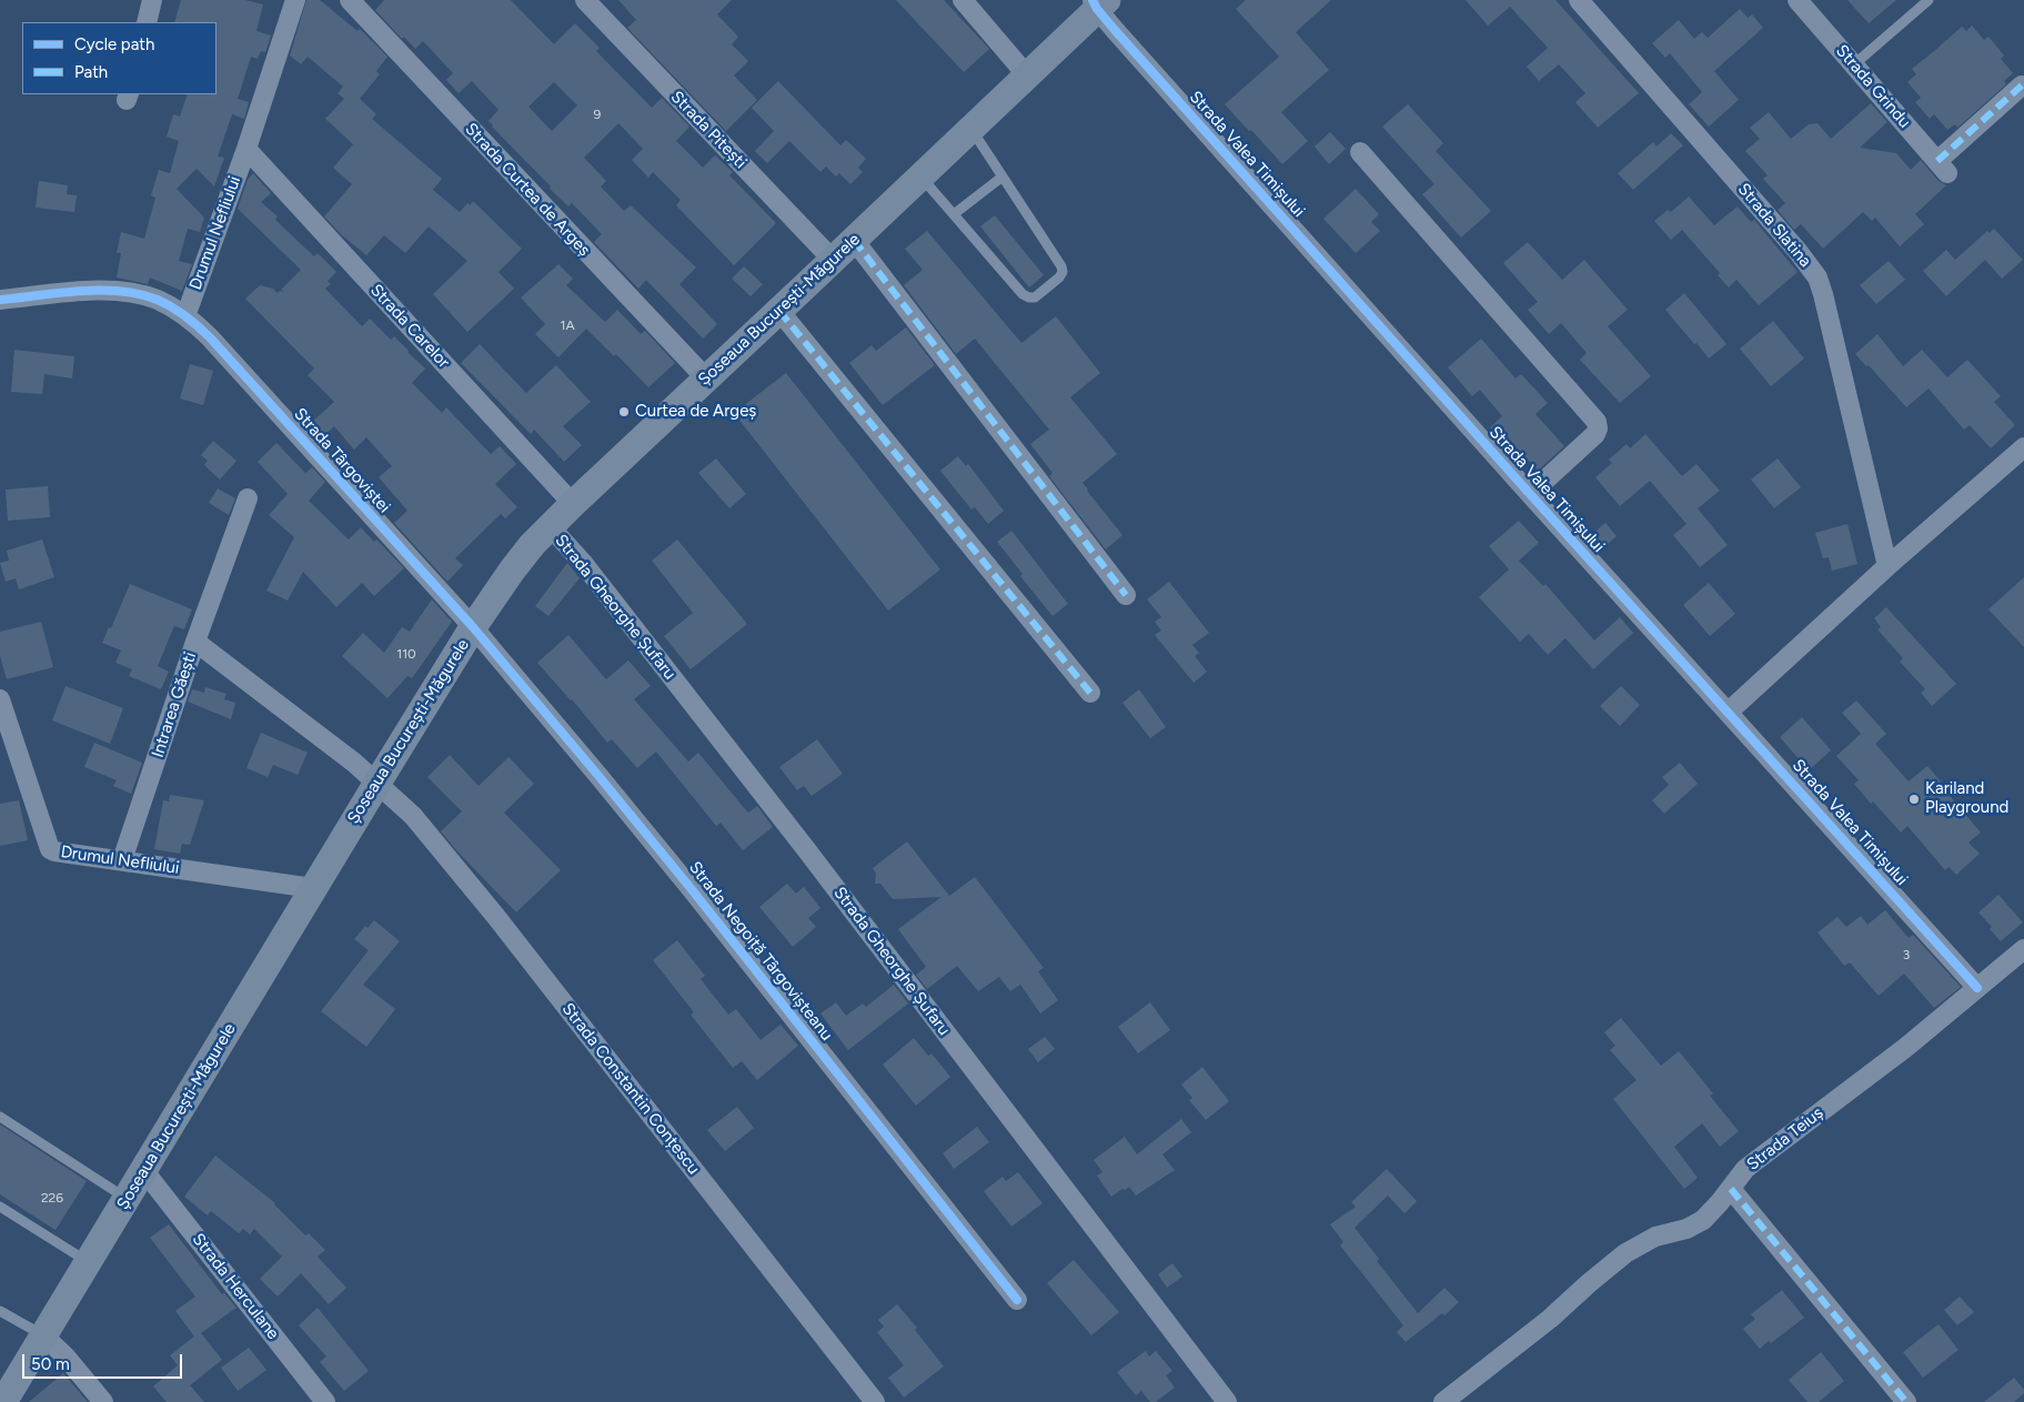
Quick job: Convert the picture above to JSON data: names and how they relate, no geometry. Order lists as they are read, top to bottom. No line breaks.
{"streets":{"main road":["Șoseaua București-Măgurele"],"street":["Strada Grindu","Strada Pitești","Strada Valea Timișului","Strada Curtea de Argeș","Strada Slatina","Drumul Nefliului","Strada Carelor","Strada Târgoviștei","Strada Gheorghe Șufaru","Intrarea Găești","Strada Negoiță Târgovișteanu","Strada Constantin Conțescu","Strada Teiuș","Strada Herculane"]},"crossings":[["Strada Pitești","Șoseaua București-Măgurele"],["Strada Valea Timișului","Șoseaua București-Măgurele"],["Strada Valea Timișului","Strada Teiuș"],["Strada Curtea de Argeș","Șoseaua București-Măgurele"],["Drumul Nefliului","Șoseaua București-Măgurele"],["Drumul Nefliului","Strada Carelor"],["Drumul Nefliului","Strada Târgoviștei"],["Drumul Nefliului","Intrarea Găești"],["Șoseaua București-Măgurele","Strada Carelor"],["Șoseaua București-Măgurele","Strada Târgoviștei"],["Șoseaua București-Măgurele","Strada Gheorghe Șufaru"],["Șoseaua București-Măgurele","Intrarea Găești"],["Șoseaua București-Măgurele","Strada Negoiță Târgovișteanu"],["Șoseaua București-Măgurele","Strada Constantin Conțescu"],["Șoseaua București-Măgurele","Strada Herculane"],["Strada Târgoviștei","Strada Negoiță Târgovișteanu"],["Intrarea Găești","Strada Constantin Conțescu"]],"places":["Curtea de Argeș","Kariland Playground"],"house_numbers":["9","1A","110","3","226"],"legend":["Cycle path","Path"],"scale_bar":"50 m"}
